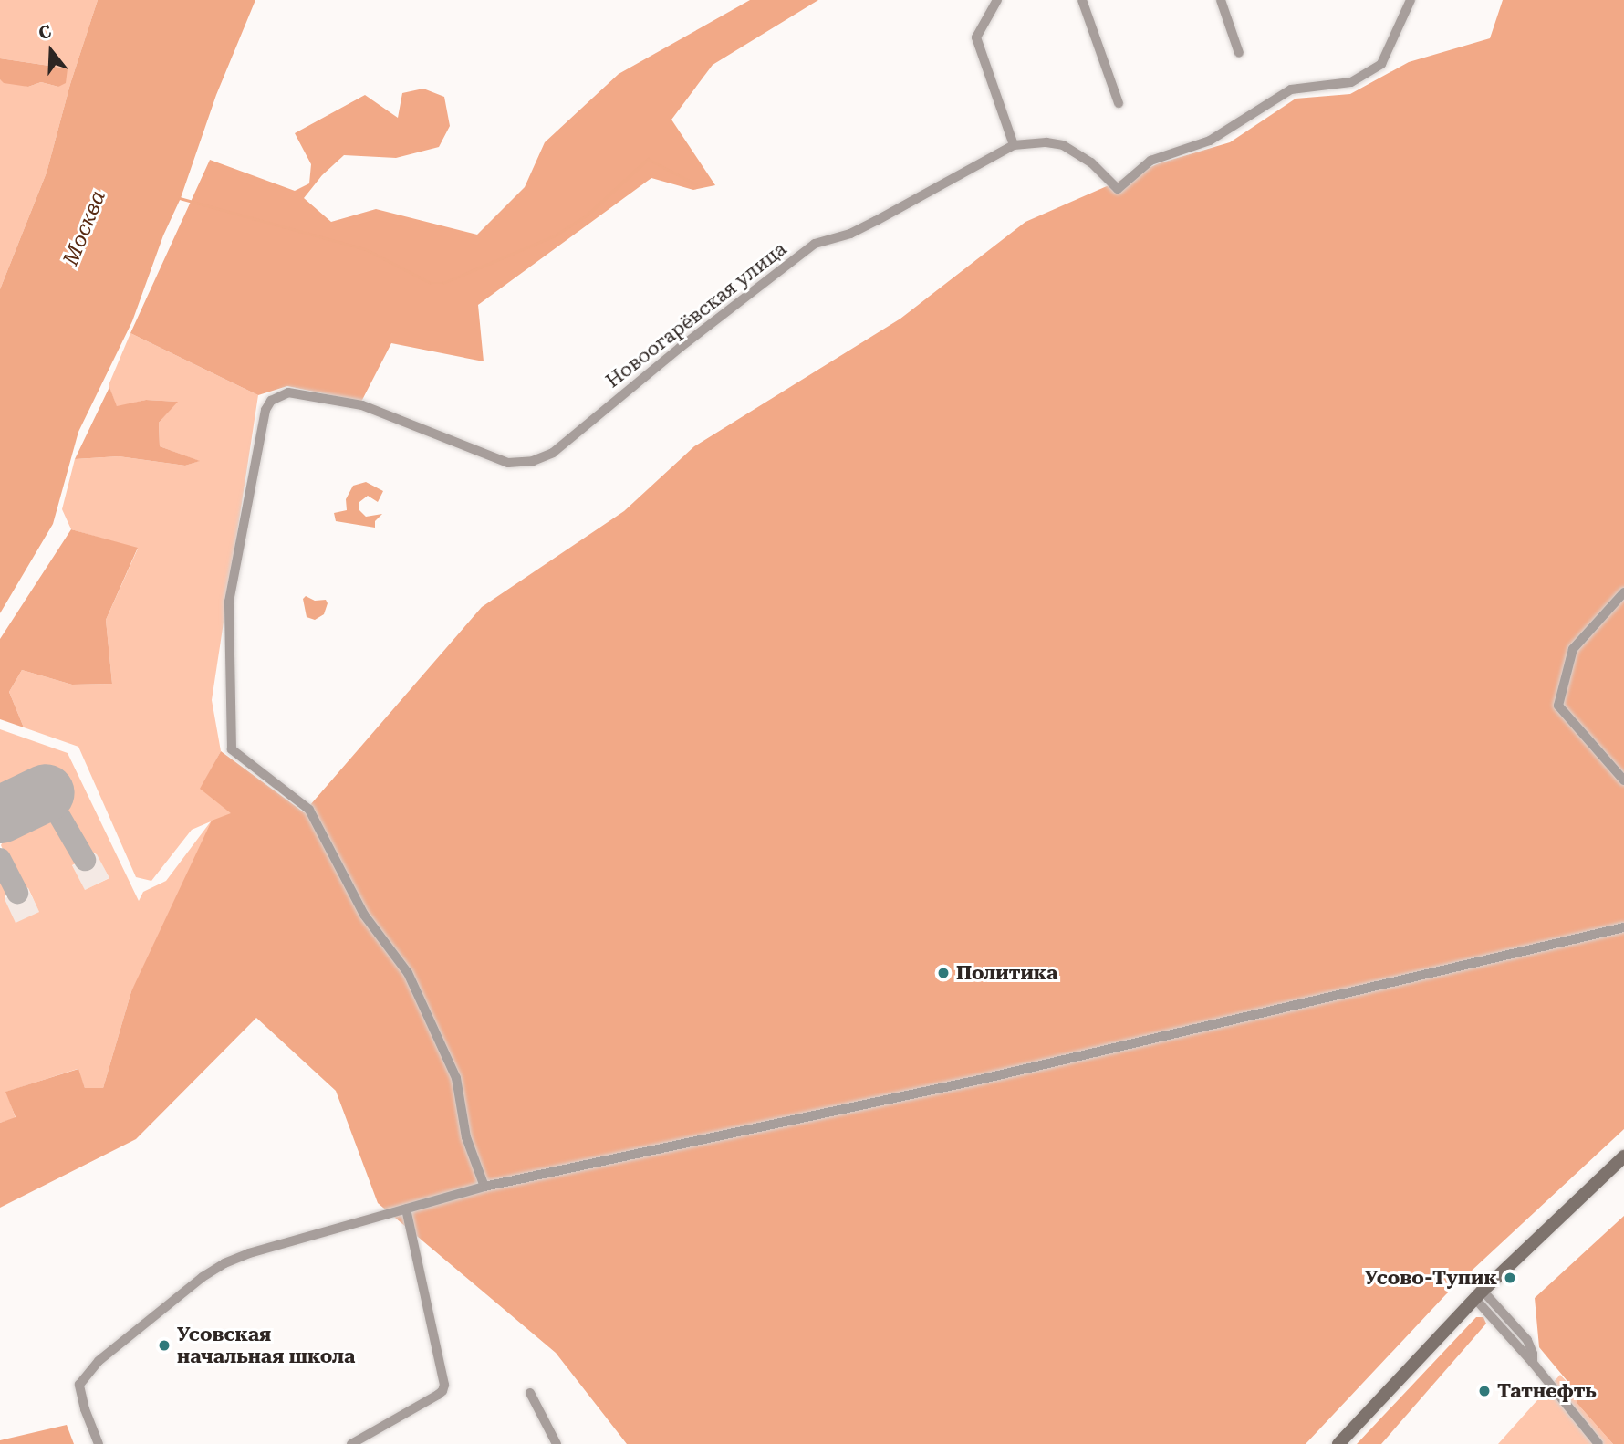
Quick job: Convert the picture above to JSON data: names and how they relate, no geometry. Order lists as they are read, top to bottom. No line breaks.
{"streets":{"street":["Новоогарёвская улица"]},"water":["Москва"],"places":["Политика","Усово-Тупик","Усовская начальная школа","Татнефть"],"north":"top"}
